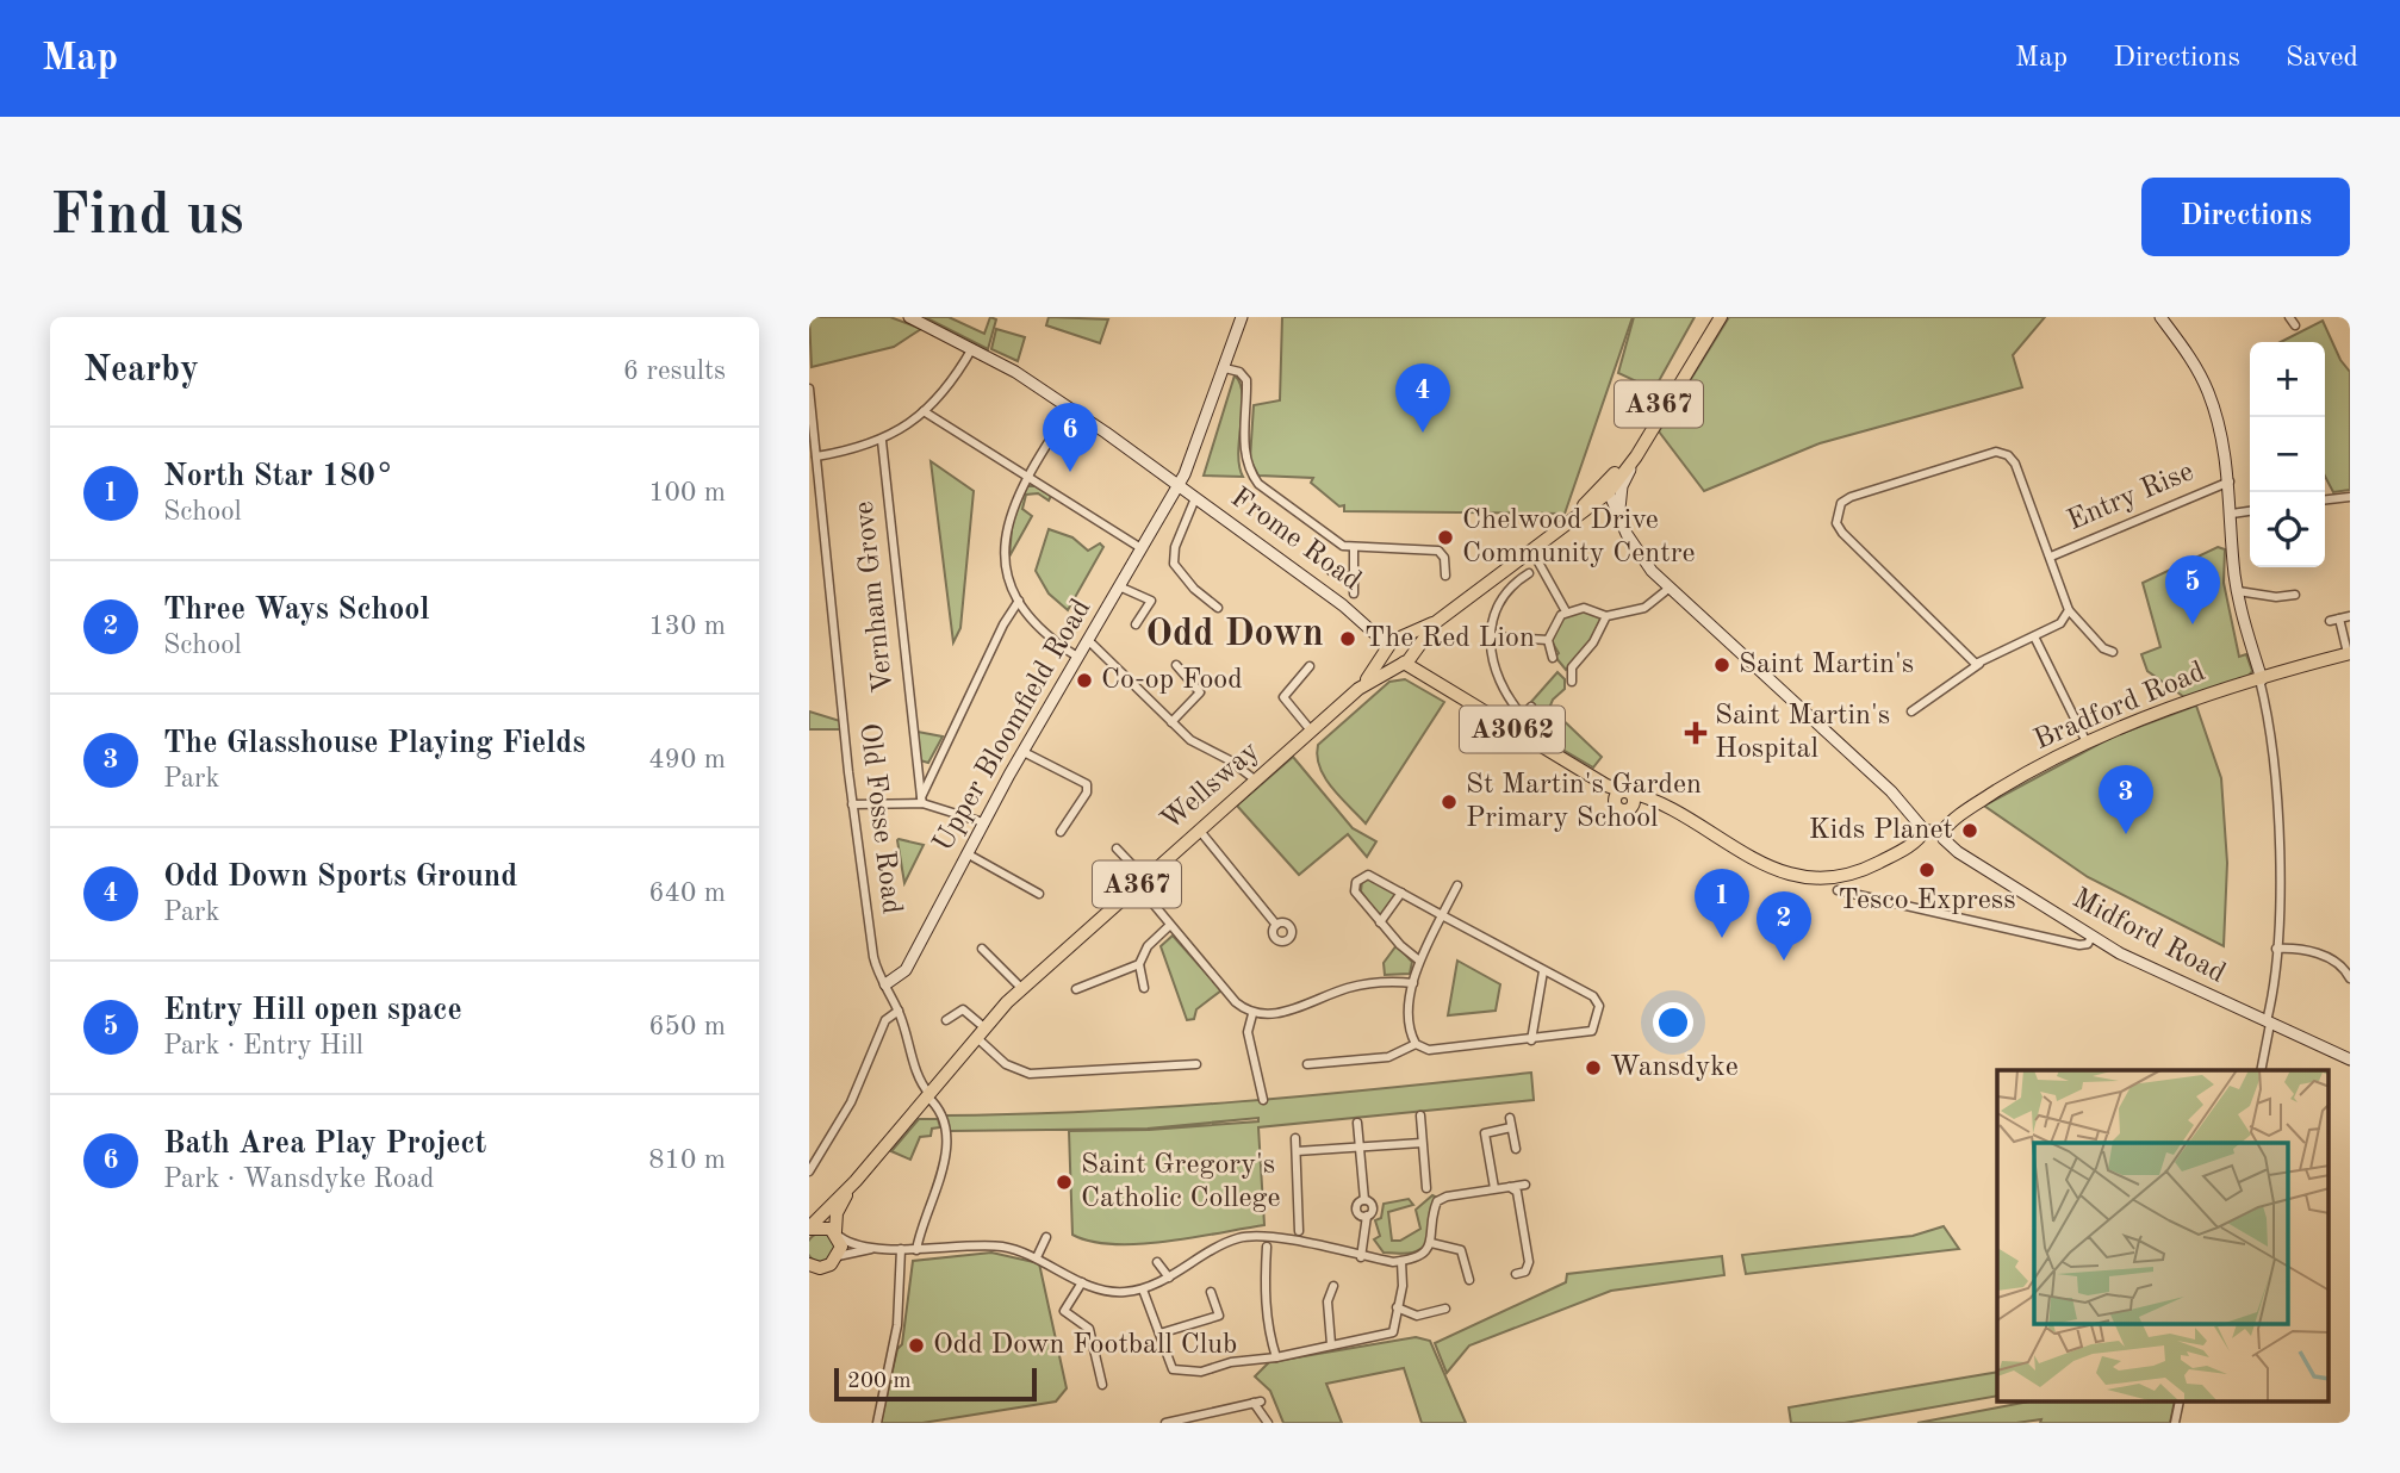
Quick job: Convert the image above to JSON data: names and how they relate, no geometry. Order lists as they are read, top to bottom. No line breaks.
{"streets":{"main road":["A367","Bradford Road","A3062","Wellsway"],"street":["Entry Rise","Frome Road","Vernham Grove","Upper Bloomfield Road","Old Fosse Road","Midford Road"]},"crossings":[["A367","Wellsway"],["A367","Old Fosse Road"],["Frome Road","Upper Bloomfield Road"],["Frome Road","Wellsway"],["Bradford Road","Midford Road"],["Upper Bloomfield Road","Old Fosse Road"],["A3062","Wellsway"],["Wellsway","Old Fosse Road"]],"districts":["Odd Down"],"places":{"other":["Chelwood Drive Community Centre","The Red Lion","Saint Martin's","Co-op Food","St Martin's Garden Primary School","Kids Planet","Tesco Express","Wansdyke","Saint Gregory's Catholic College","Odd Down Football Club"],"health":["Saint Martin's Hospital"]},"scale_bar":"200 m","page":{"header":"Map","nav":["Map","Directions","Saved"],"buttons":"Directions","title":"Find us","heading":["Nearby","6 results"],"map_buttons":["+","−"],"pins":["4","6","5","3","1","2"],"list":[{"mark":"1","name":"North Star 180°","note":"School","value":"100 m"},{"mark":"2","name":"Three Ways School","note":"School","value":"130 m"},{"mark":"3","name":"The Glasshouse Playing Fields","note":"Park","value":"490 m"},{"mark":"4","name":"Odd Down Sports Ground","note":"Park","value":"640 m"},{"mark":"5","name":"Entry Hill open space","note":"Park · Entry Hill","value":"650 m"},{"mark":"6","name":"Bath Area Play Project","note":"Park · Wansdyke Road","value":"810 m"}],"scale":"200 m"}}
